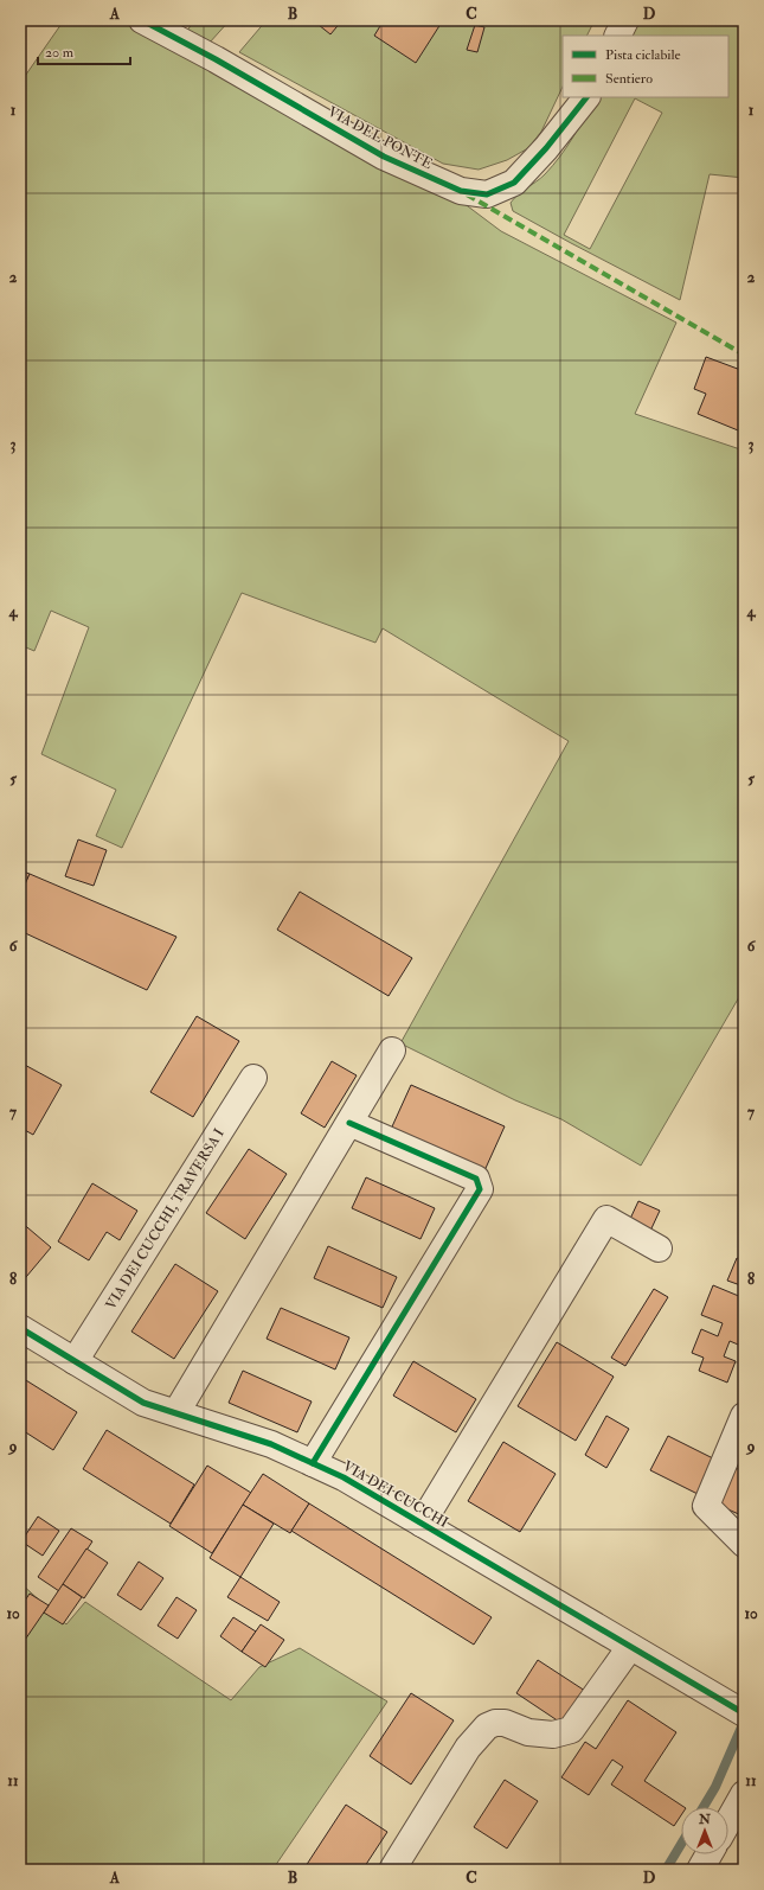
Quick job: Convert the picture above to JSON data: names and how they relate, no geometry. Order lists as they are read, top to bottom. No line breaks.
{"streets":{"street":["VIA DEL PONTE","VIA DEI CUCCHI, TRAVERSA I","VIA DEI CUCCHI"]},"crossings":[["VIA DEI CUCCHI, TRAVERSA I","VIA DEI CUCCHI"]],"legend":["Pista ciclabile","Sentiero"],"scale_bar":"20 m","north":"top","grid":{"columns":["A","B","C","D"],"rows":["1","2","3","4","5","6","7","8","9","10","11"]}}
